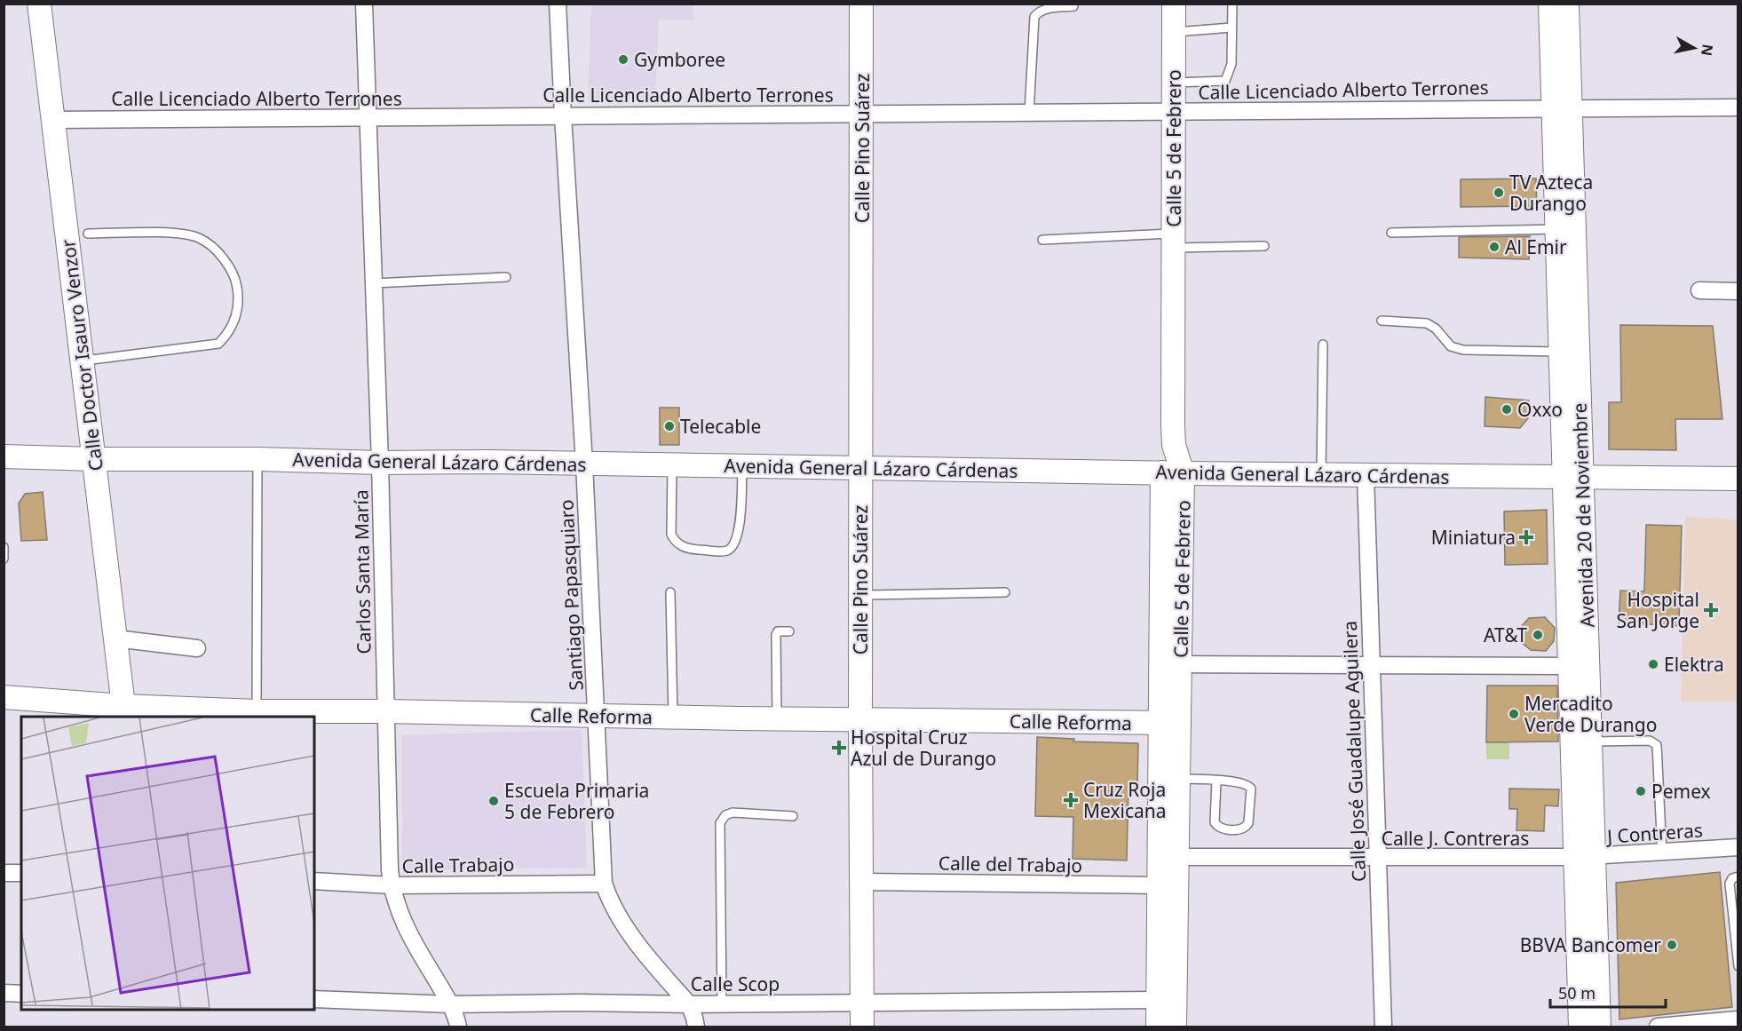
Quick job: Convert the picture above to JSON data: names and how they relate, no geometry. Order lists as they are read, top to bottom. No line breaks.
{"streets":{"street":["Calle Licenciado Alberto Terrones","Calle Pino Suárez","Calle 5 de Febrero","Calle Doctor Isauro Venzor","Avenida General Lázaro Cárdenas","Avenida 20 de Noviembre","Carlos Santa María","Santiago Papasquiaro","Calle Reforma","Calle José Guadalupe Aguilera","J Contreras","Calle J. Contreras","Calle del Trabajo","Calle Trabajo","Calle Scop"]},"crossings":[["Calle Licenciado Alberto Terrones","Calle Pino Suárez"],["Calle Licenciado Alberto Terrones","Calle 5 de Febrero"],["Calle Licenciado Alberto Terrones","Calle Doctor Isauro Venzor"],["Calle Licenciado Alberto Terrones","Avenida 20 de Noviembre"],["Calle Licenciado Alberto Terrones","Carlos Santa María"],["Calle Licenciado Alberto Terrones","Santiago Papasquiaro"],["Calle Pino Suárez","Avenida General Lázaro Cárdenas"],["Calle Pino Suárez","Calle Reforma"],["Calle Pino Suárez","Calle del Trabajo"],["Calle Pino Suárez","Calle Scop"],["Calle 5 de Febrero","Avenida General Lázaro Cárdenas"],["Calle 5 de Febrero","Calle Reforma"],["Calle 5 de Febrero","Calle J. Contreras"],["Calle 5 de Febrero","Calle del Trabajo"],["Calle 5 de Febrero","Calle Scop"],["Calle Doctor Isauro Venzor","Avenida General Lázaro Cárdenas"],["Calle Doctor Isauro Venzor","Calle Reforma"],["Avenida General Lázaro Cárdenas","Avenida 20 de Noviembre"],["Avenida General Lázaro Cárdenas","Carlos Santa María"],["Avenida General Lázaro Cárdenas","Santiago Papasquiaro"],["Avenida General Lázaro Cárdenas","Calle José Guadalupe Aguilera"],["Avenida 20 de Noviembre","J Contreras"],["Avenida 20 de Noviembre","Calle J. Contreras"],["Carlos Santa María","Calle Reforma"],["Carlos Santa María","Calle Trabajo"],["Carlos Santa María","Calle Scop"],["Santiago Papasquiaro","Calle Reforma"],["Santiago Papasquiaro","Calle Trabajo"],["Santiago Papasquiaro","Calle Scop"],["Calle José Guadalupe Aguilera","Calle J. Contreras"],["J Contreras","Calle J. Contreras"]],"places":{"other":["Gymboree","TV Azteca Durango","Al Emir","Oxxo","Telecable","AT&T","Elektra","Mercadito Verde Durango","Pemex","Escuela Primaria 5 de Febrero","BBVA Bancomer"],"health":["Miniatura","Hospital San Jorge","Hospital Cruz Azul de Durango","Cruz Roja Mexicana"]},"scale_bar":"50 m","north":"right"}
